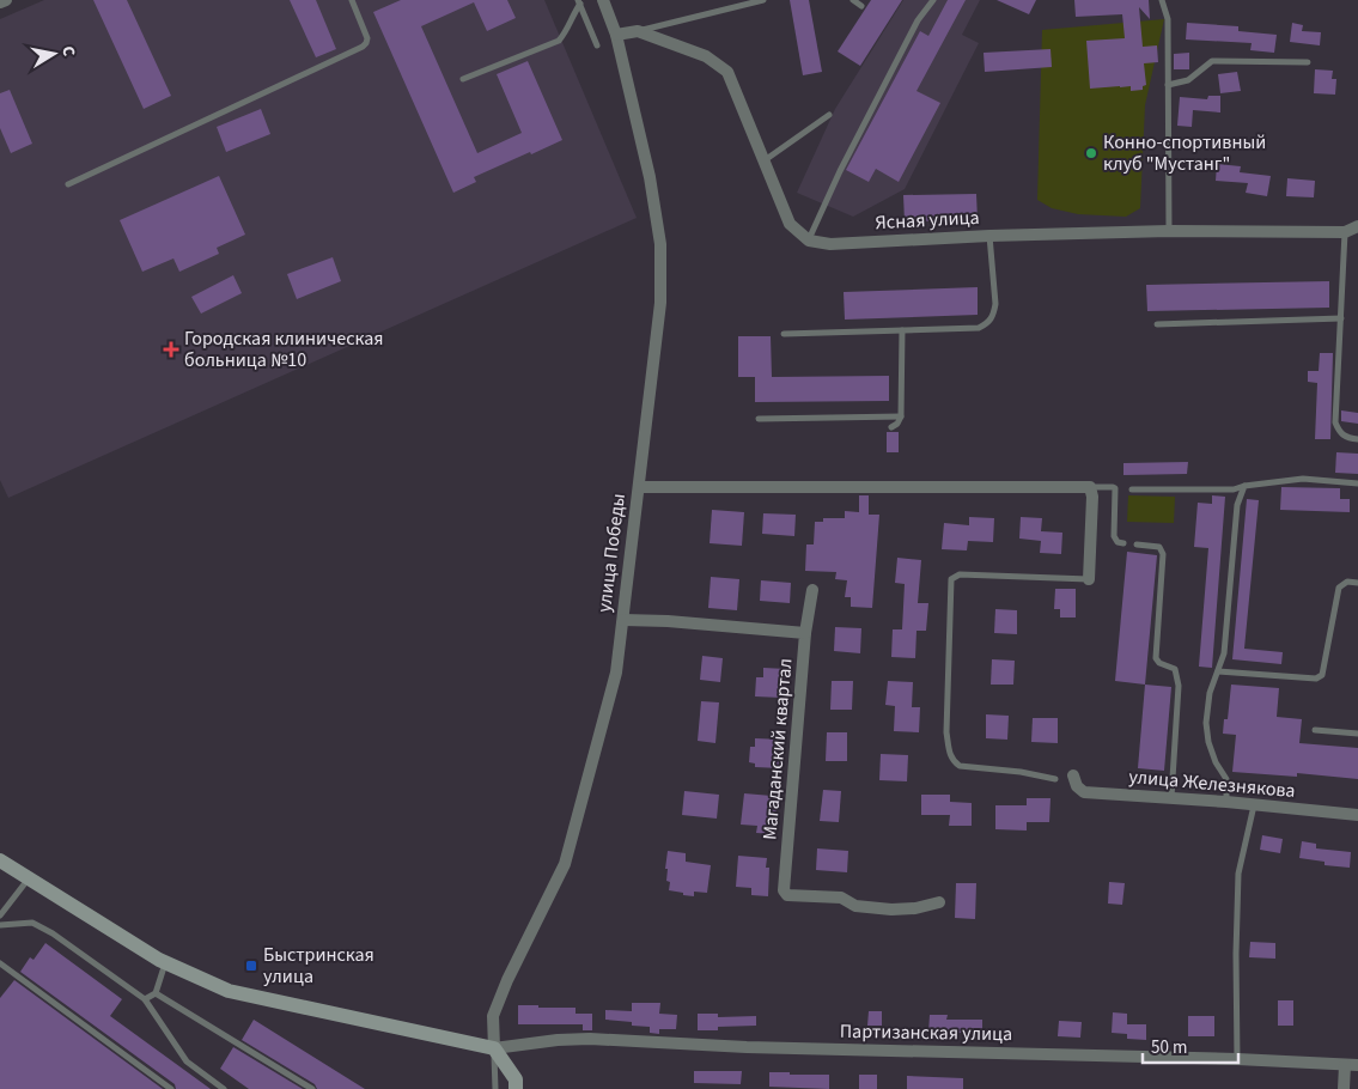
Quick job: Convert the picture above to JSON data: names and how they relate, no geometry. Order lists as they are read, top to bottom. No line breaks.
{"streets":{"street":["Ясная улица","улица Победы","Магаданский квартал","улица Железнякова","Партизанская улица"]},"crossings":[["улица Победы","Магаданский квартал"],["улица Победы","Партизанская улица"]],"places":{"other":["Конно-спортивный клуб \"Мустанг\""],"health":["Городская клиническая больница №10"],"transit":["Быстринская улица"]},"scale_bar":"50 m","north":"right"}
